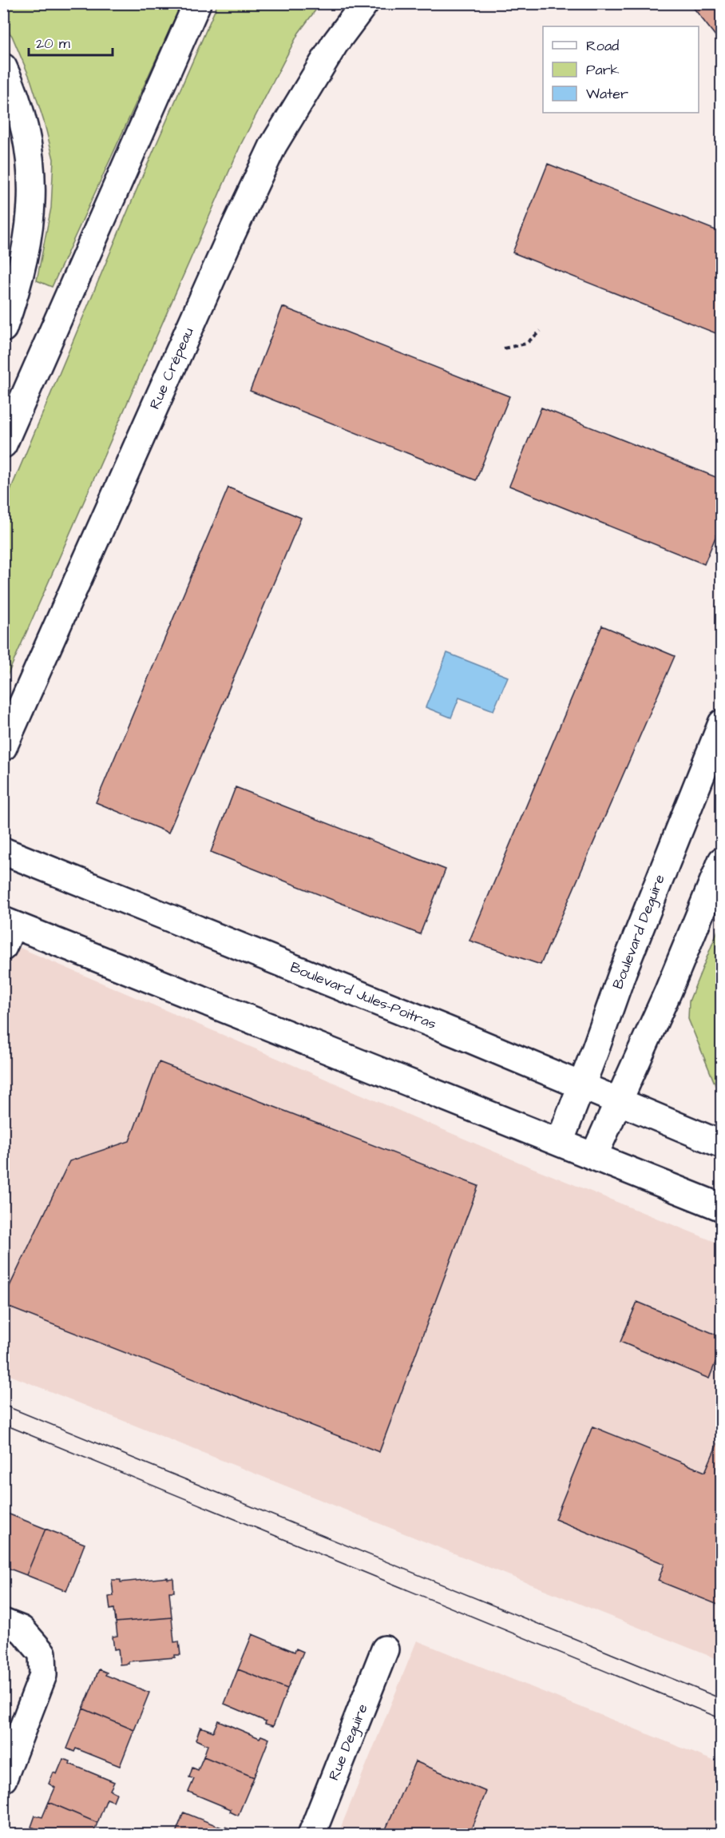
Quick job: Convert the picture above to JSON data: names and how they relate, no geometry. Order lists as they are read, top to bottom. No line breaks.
{"streets":{"main road":["Rue Crépeau","Boulevard Deguire","Boulevard Jules-Poitras","Rue Deguire"]},"crossings":[["Boulevard Deguire","Boulevard Jules-Poitras"]],"legend":["Road","Park","Water"],"scale_bar":"20 m"}
